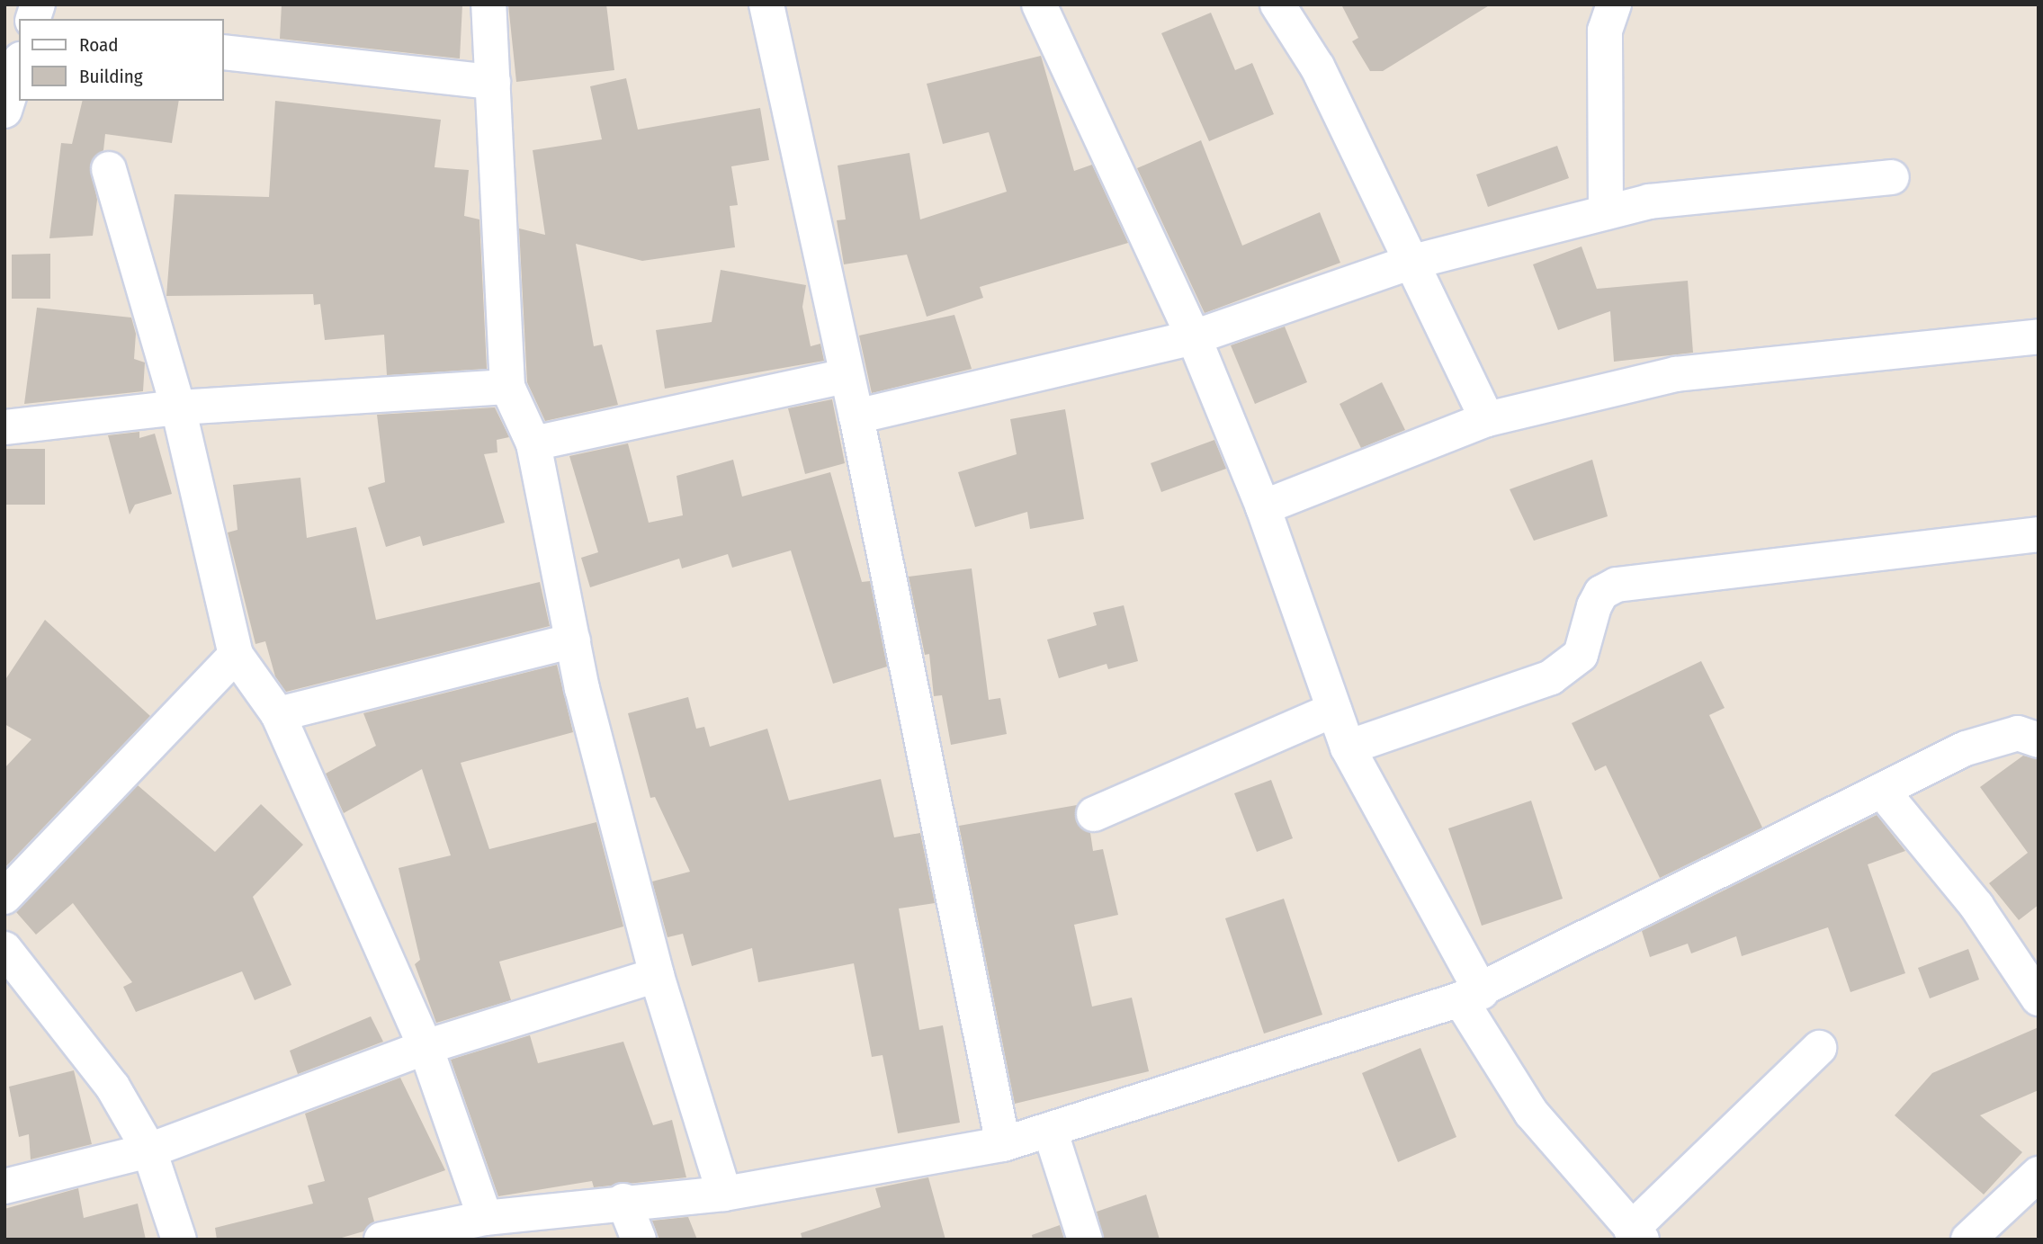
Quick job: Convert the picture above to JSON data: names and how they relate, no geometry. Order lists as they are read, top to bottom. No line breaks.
{"legend":["Road","Building"]}
